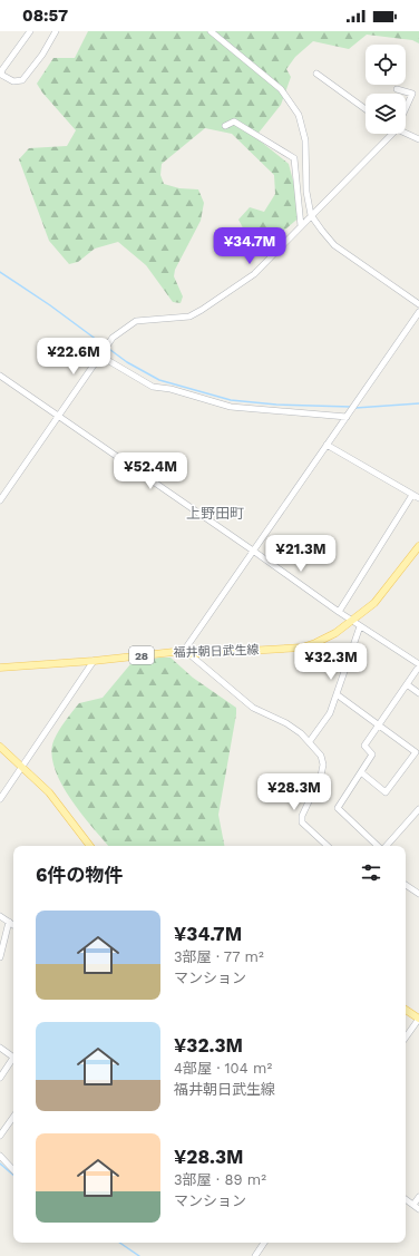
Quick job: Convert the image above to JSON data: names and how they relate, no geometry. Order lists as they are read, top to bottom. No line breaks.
{"streets":{"main road":["福井朝日武生線","28"]},"districts":["上野田町"],"page":{"status":"08:57","price":["¥34.7M","¥22.6M","¥52.4M","¥21.3M","¥32.3M","¥28.3M"],"heading":"6件の物件","list":[{"name":"¥34.7M","note":"3部屋 · 77 m² · マンション"},{"name":"¥32.3M","note":"4部屋 · 104 m² · 福井朝日武生線"},{"name":"¥28.3M","note":"3部屋 · 89 m² · マンション"}]}}
